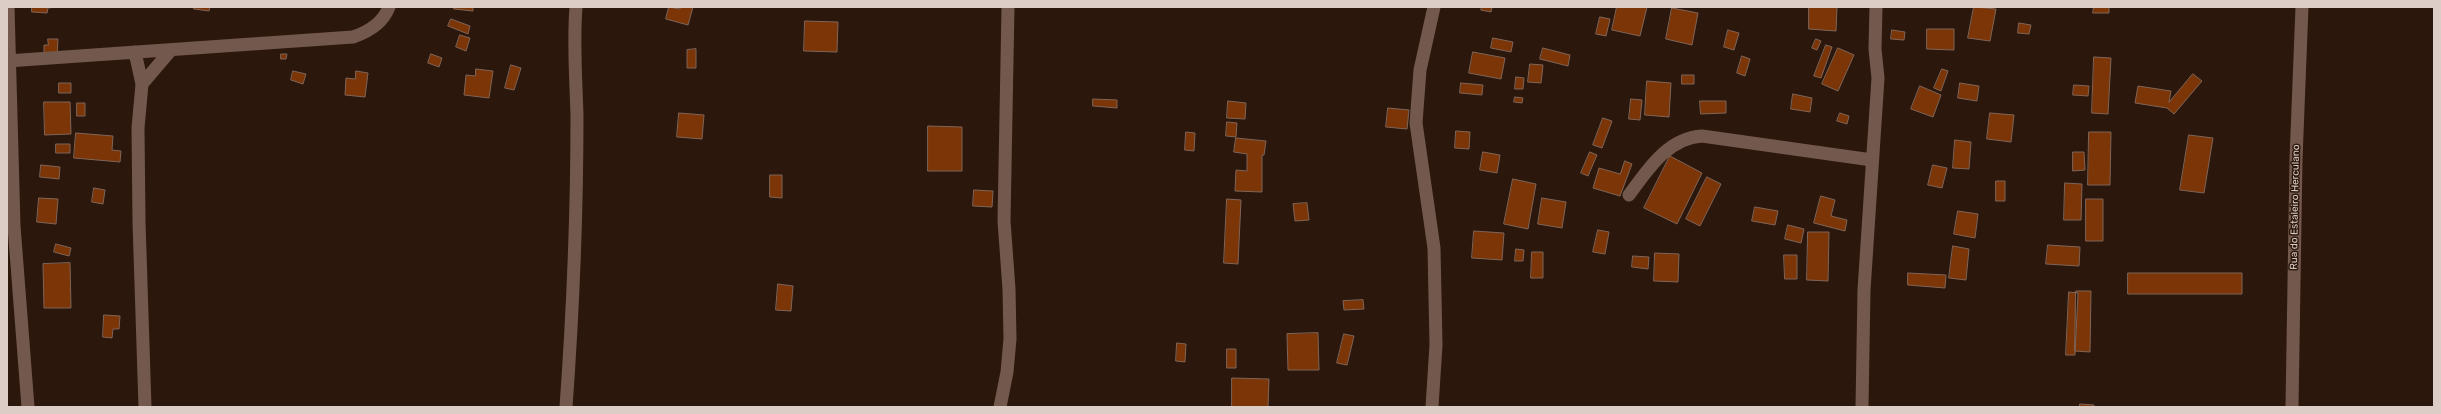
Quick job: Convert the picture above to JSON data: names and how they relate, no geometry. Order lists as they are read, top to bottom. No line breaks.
{"streets":{"street":["Rua do Estaleiro Herculano"]}}
